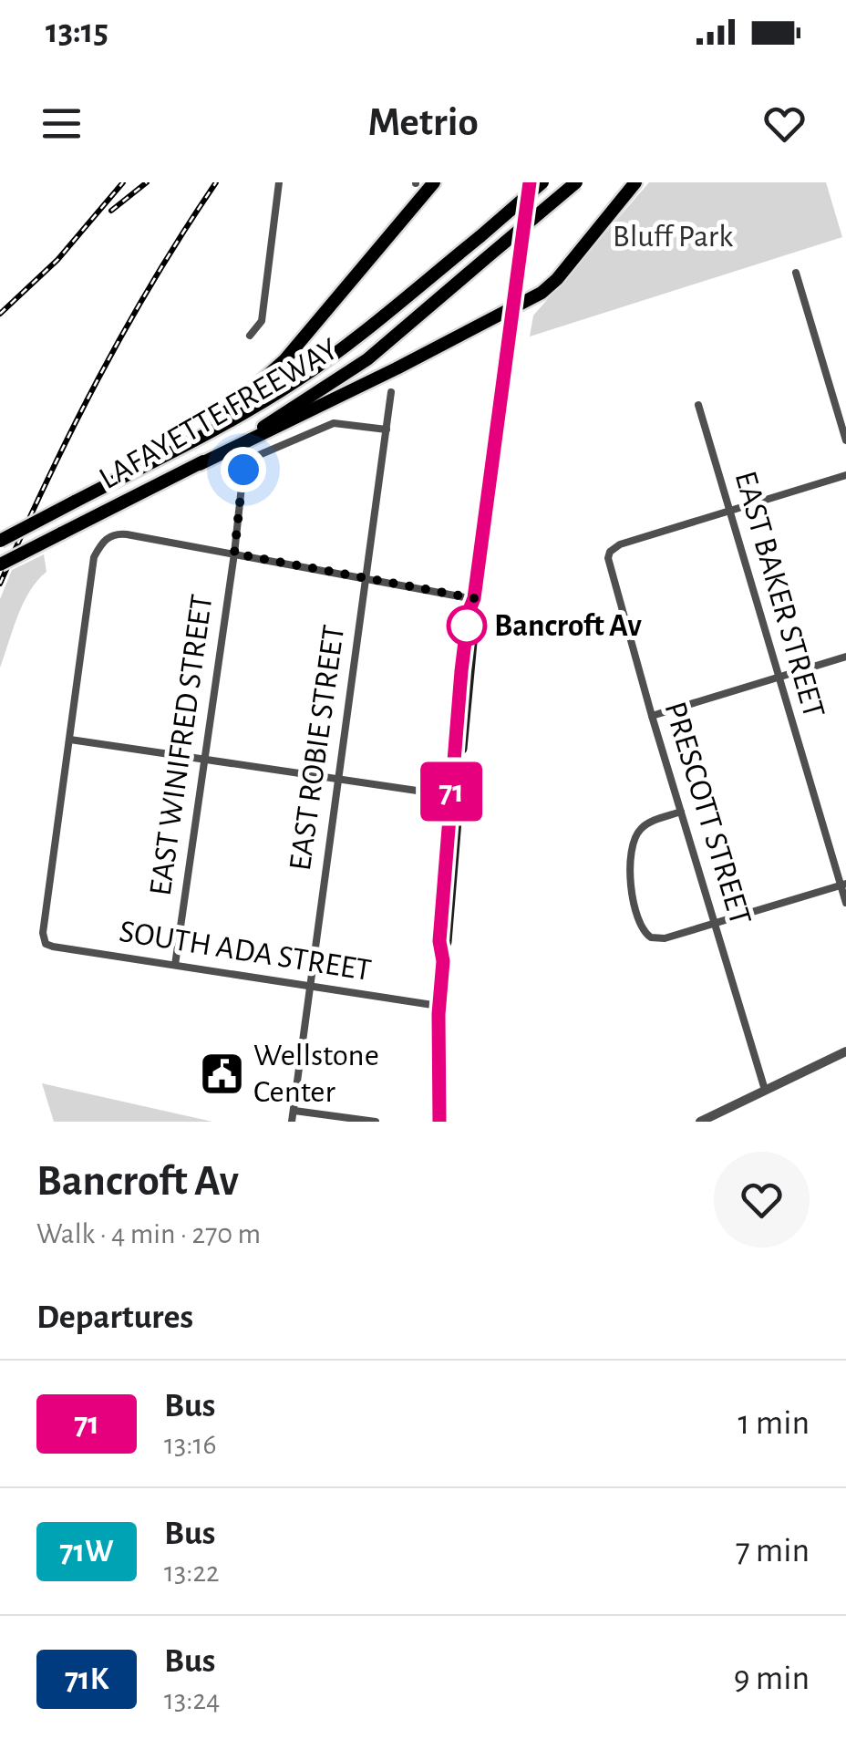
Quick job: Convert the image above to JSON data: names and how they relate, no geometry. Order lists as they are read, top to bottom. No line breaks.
{"streets":{"highway":["LAFAYETTE FREEWAY"],"street":["EAST BAKER STREET","EAST WINIFRED STREET","EAST ROBIE STREET","PRESCOTT STREET","SOUTH ADA STREET"]},"crossings":[["EAST BAKER STREET","PRESCOTT STREET"],["EAST WINIFRED STREET","EAST ROBIE STREET"],["EAST WINIFRED STREET","SOUTH ADA STREET"],["EAST ROBIE STREET","SOUTH ADA STREET"]],"parks":["Bluff Park"],"places":{"other":["Bancroft Av"],"public building":["Wellstone Center"]},"lines":["bus line 71"],"page":{"status":"13:15","header":"Metrio","on_map":"71","heading":[["Bancroft Av","Walk · 4 min · 270 m"],"Departures"],"list":[{"mark":"71","name":"Bus","note":"13:16","value":"1 min"},{"mark":"71W","name":"Bus","note":"13:22","value":"7 min"},{"mark":"71K","name":"Bus","note":"13:24","value":"9 min"}]}}
